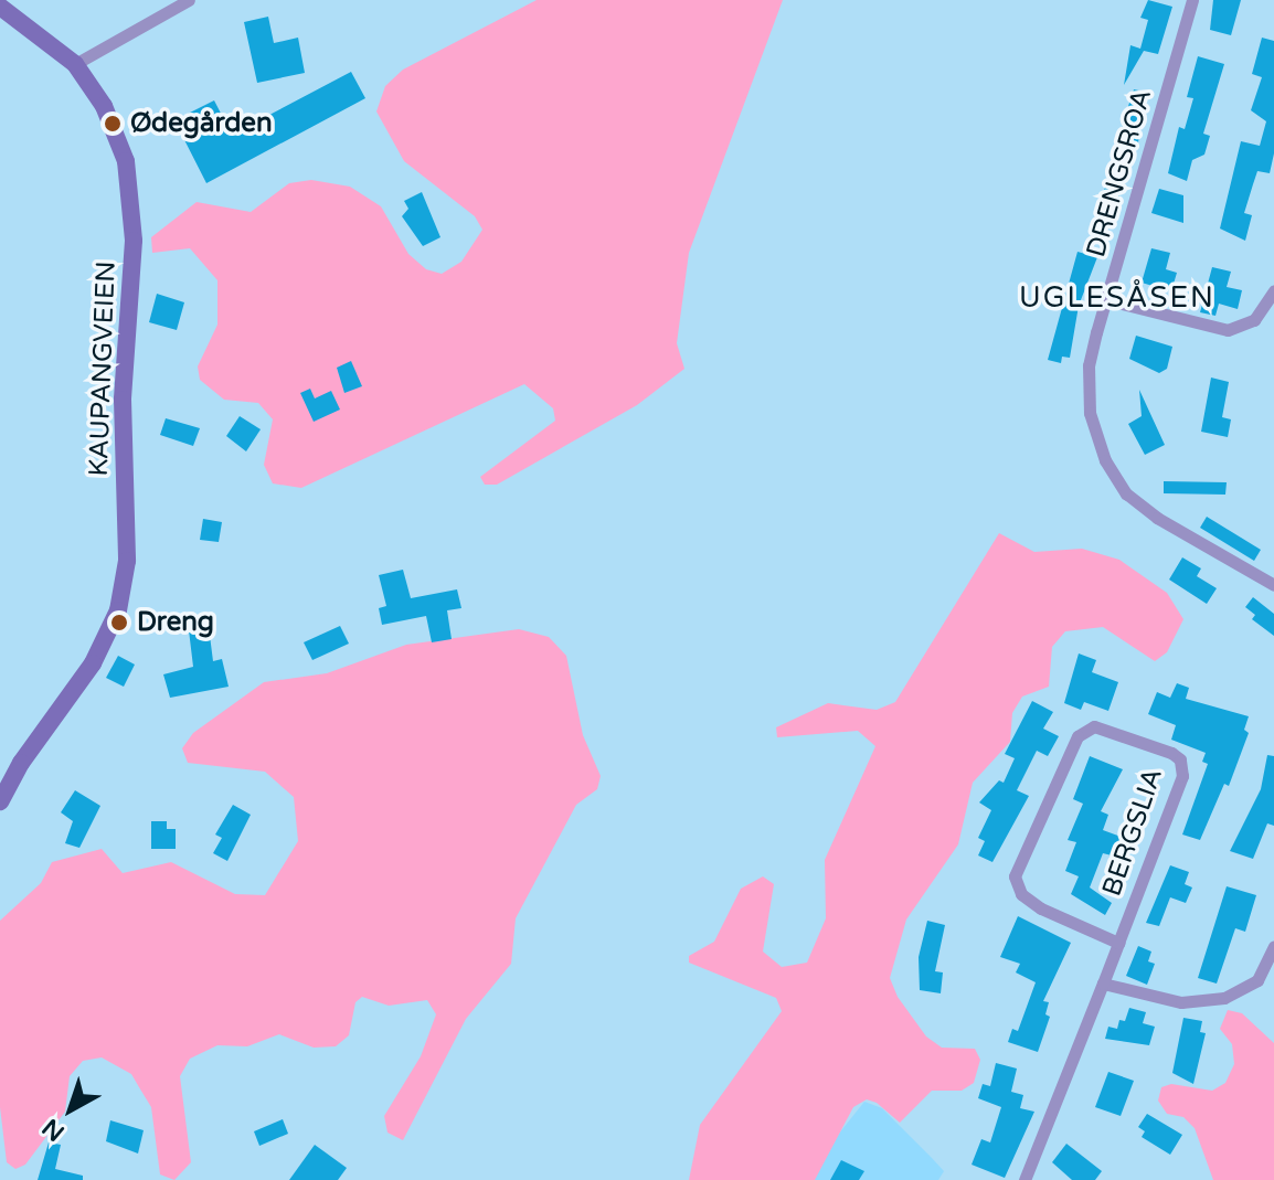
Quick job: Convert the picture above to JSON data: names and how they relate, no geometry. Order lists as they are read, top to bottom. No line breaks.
{"streets":{"main road":["KAUPANGVEIEN"],"street":["DRENGSROA","BERGSLIA"]},"districts":["UGLESÅSEN"],"places":["Ødegården","Dreng"],"north":"bottom left"}
